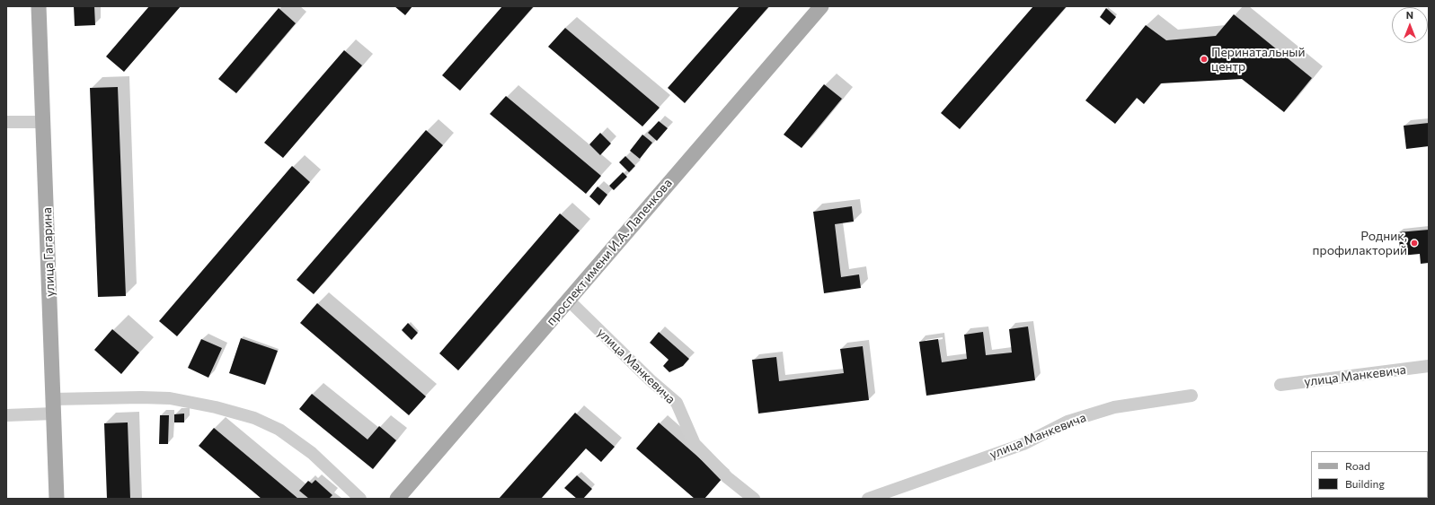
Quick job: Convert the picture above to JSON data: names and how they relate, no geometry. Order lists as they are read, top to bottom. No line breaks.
{"streets":{"main road":["улица Гагарина","проспект имени И.А. Лапенкова"],"street":["улица Манкевича"]},"crossings":[["проспект имени И.А. Лапенкова","улица Манкевича"]],"places":["Перинатальный центр","Родник, профилакторий"],"legend":["Road","Building"],"north":"top"}
